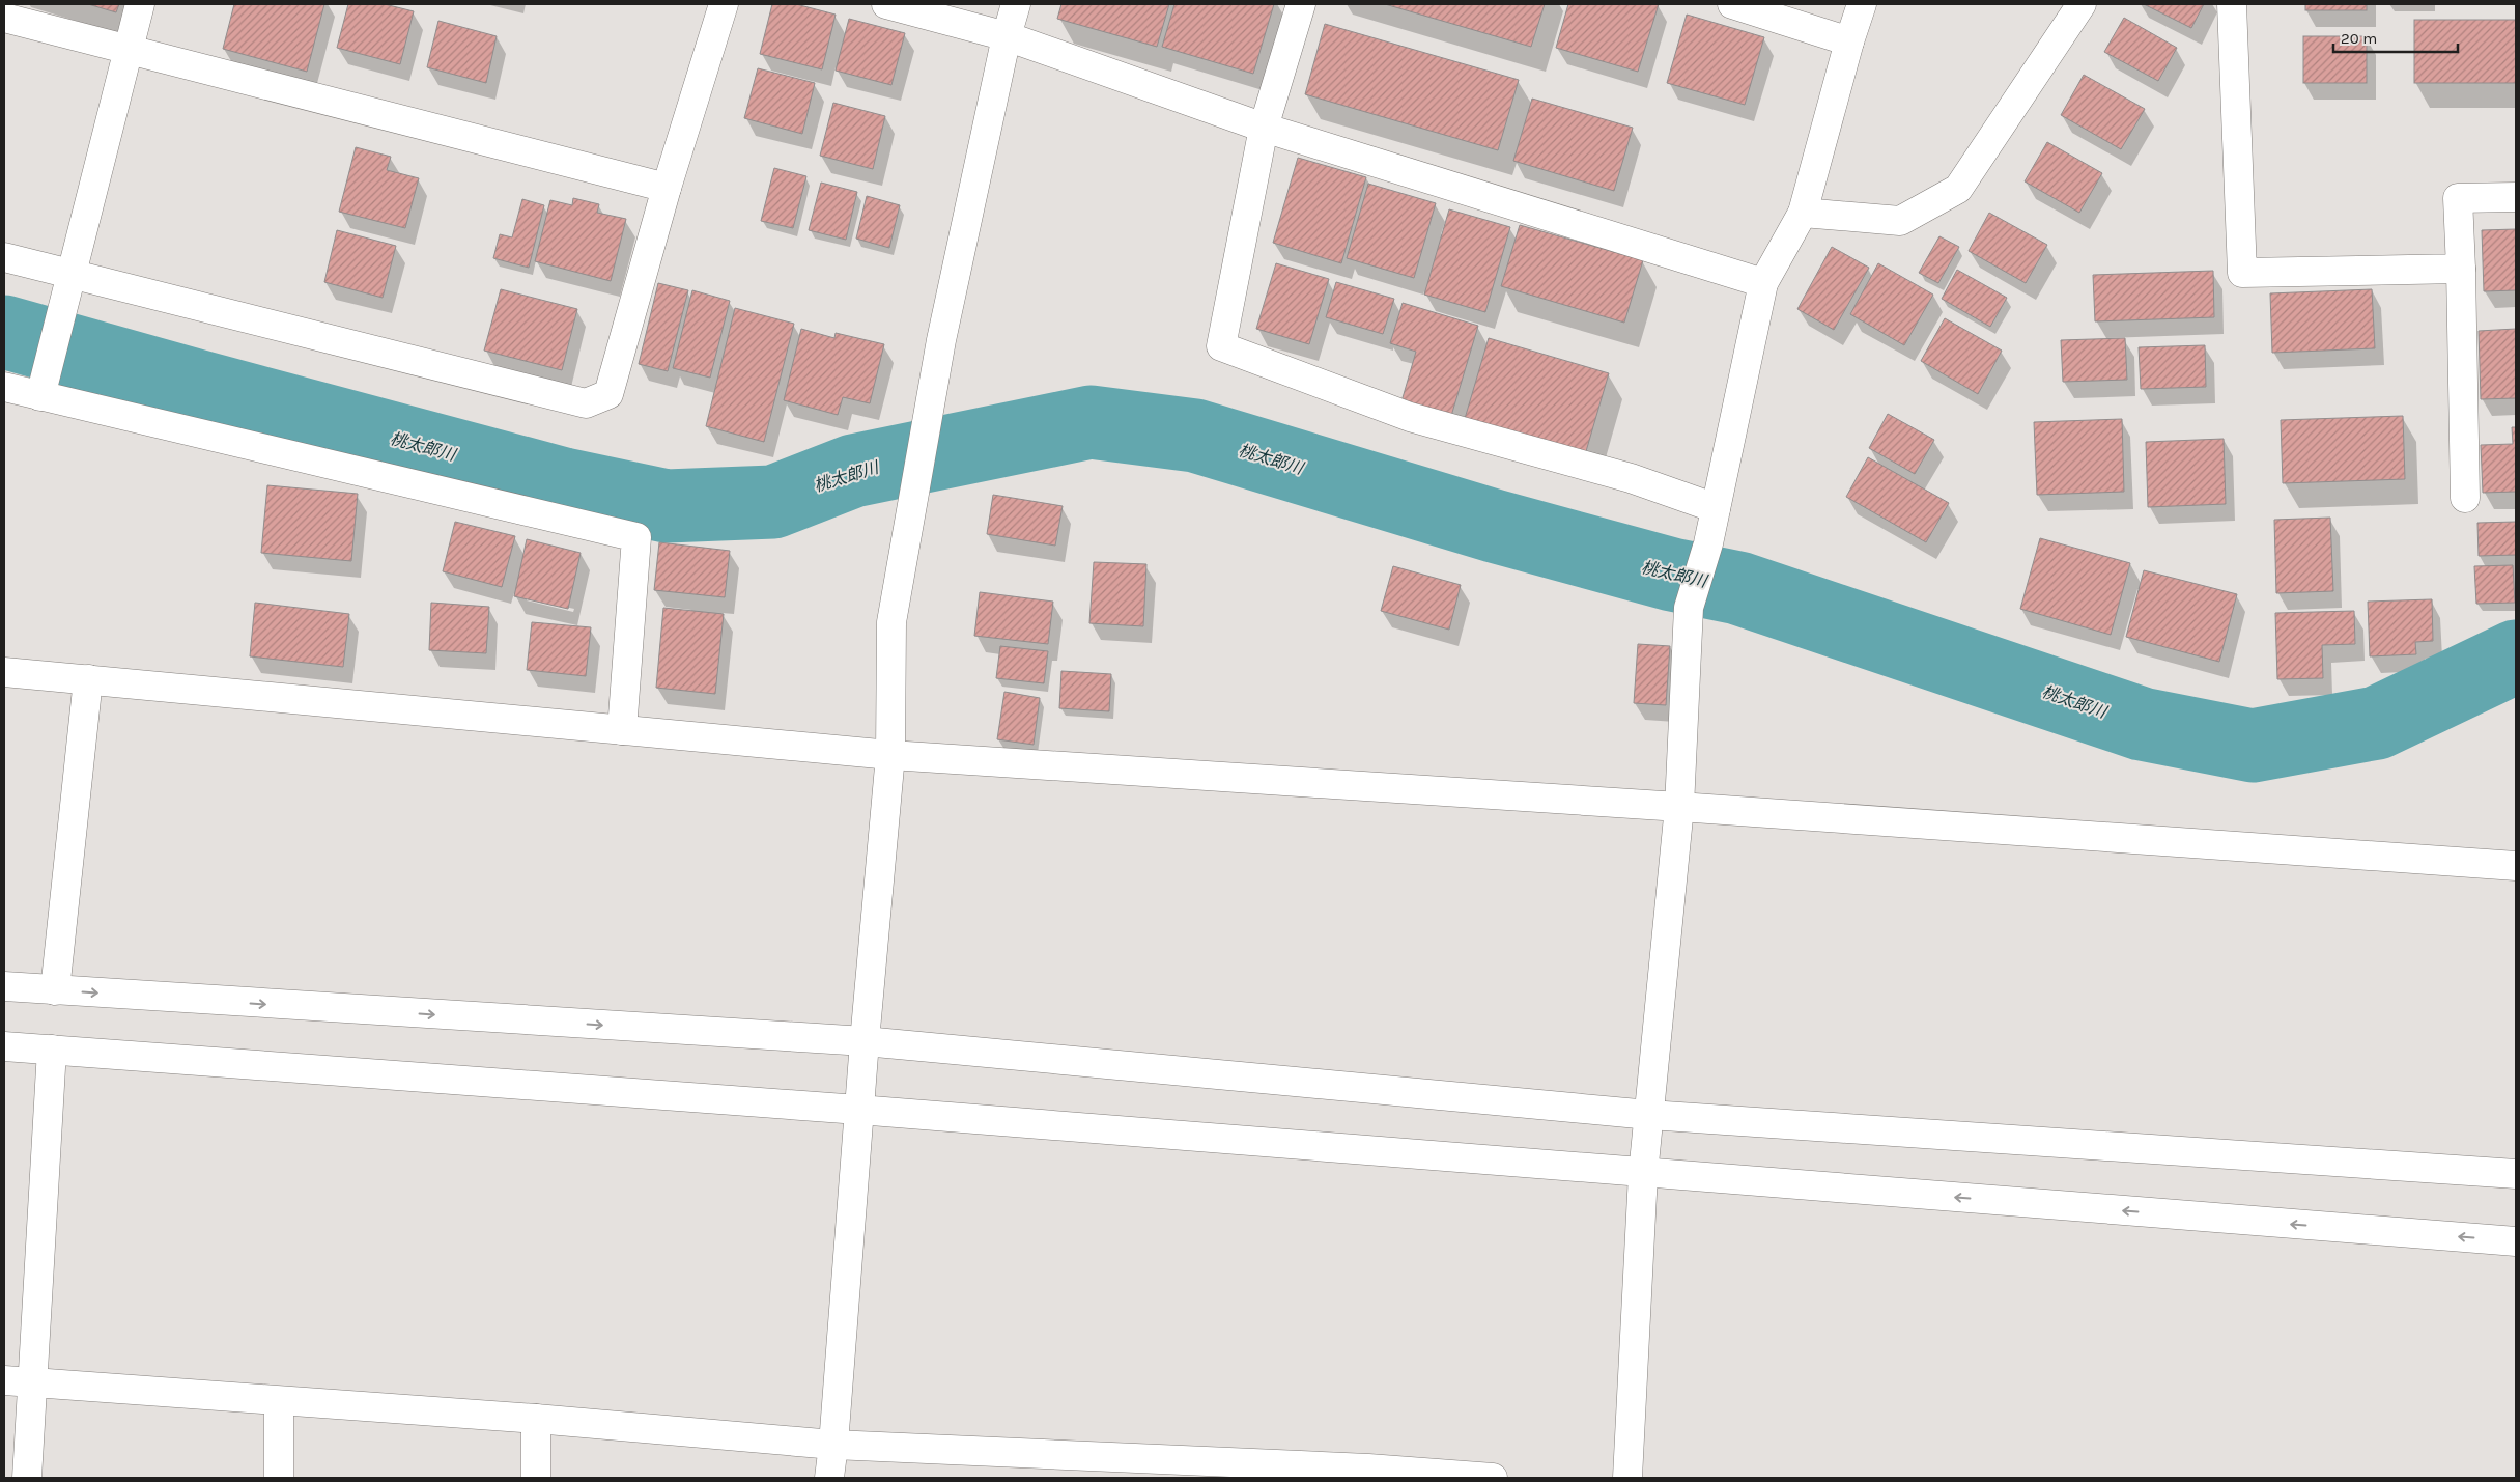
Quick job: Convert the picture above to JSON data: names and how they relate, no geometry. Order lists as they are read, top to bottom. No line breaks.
{"water":["桃太郎川"],"scale_bar":"20 m"}
